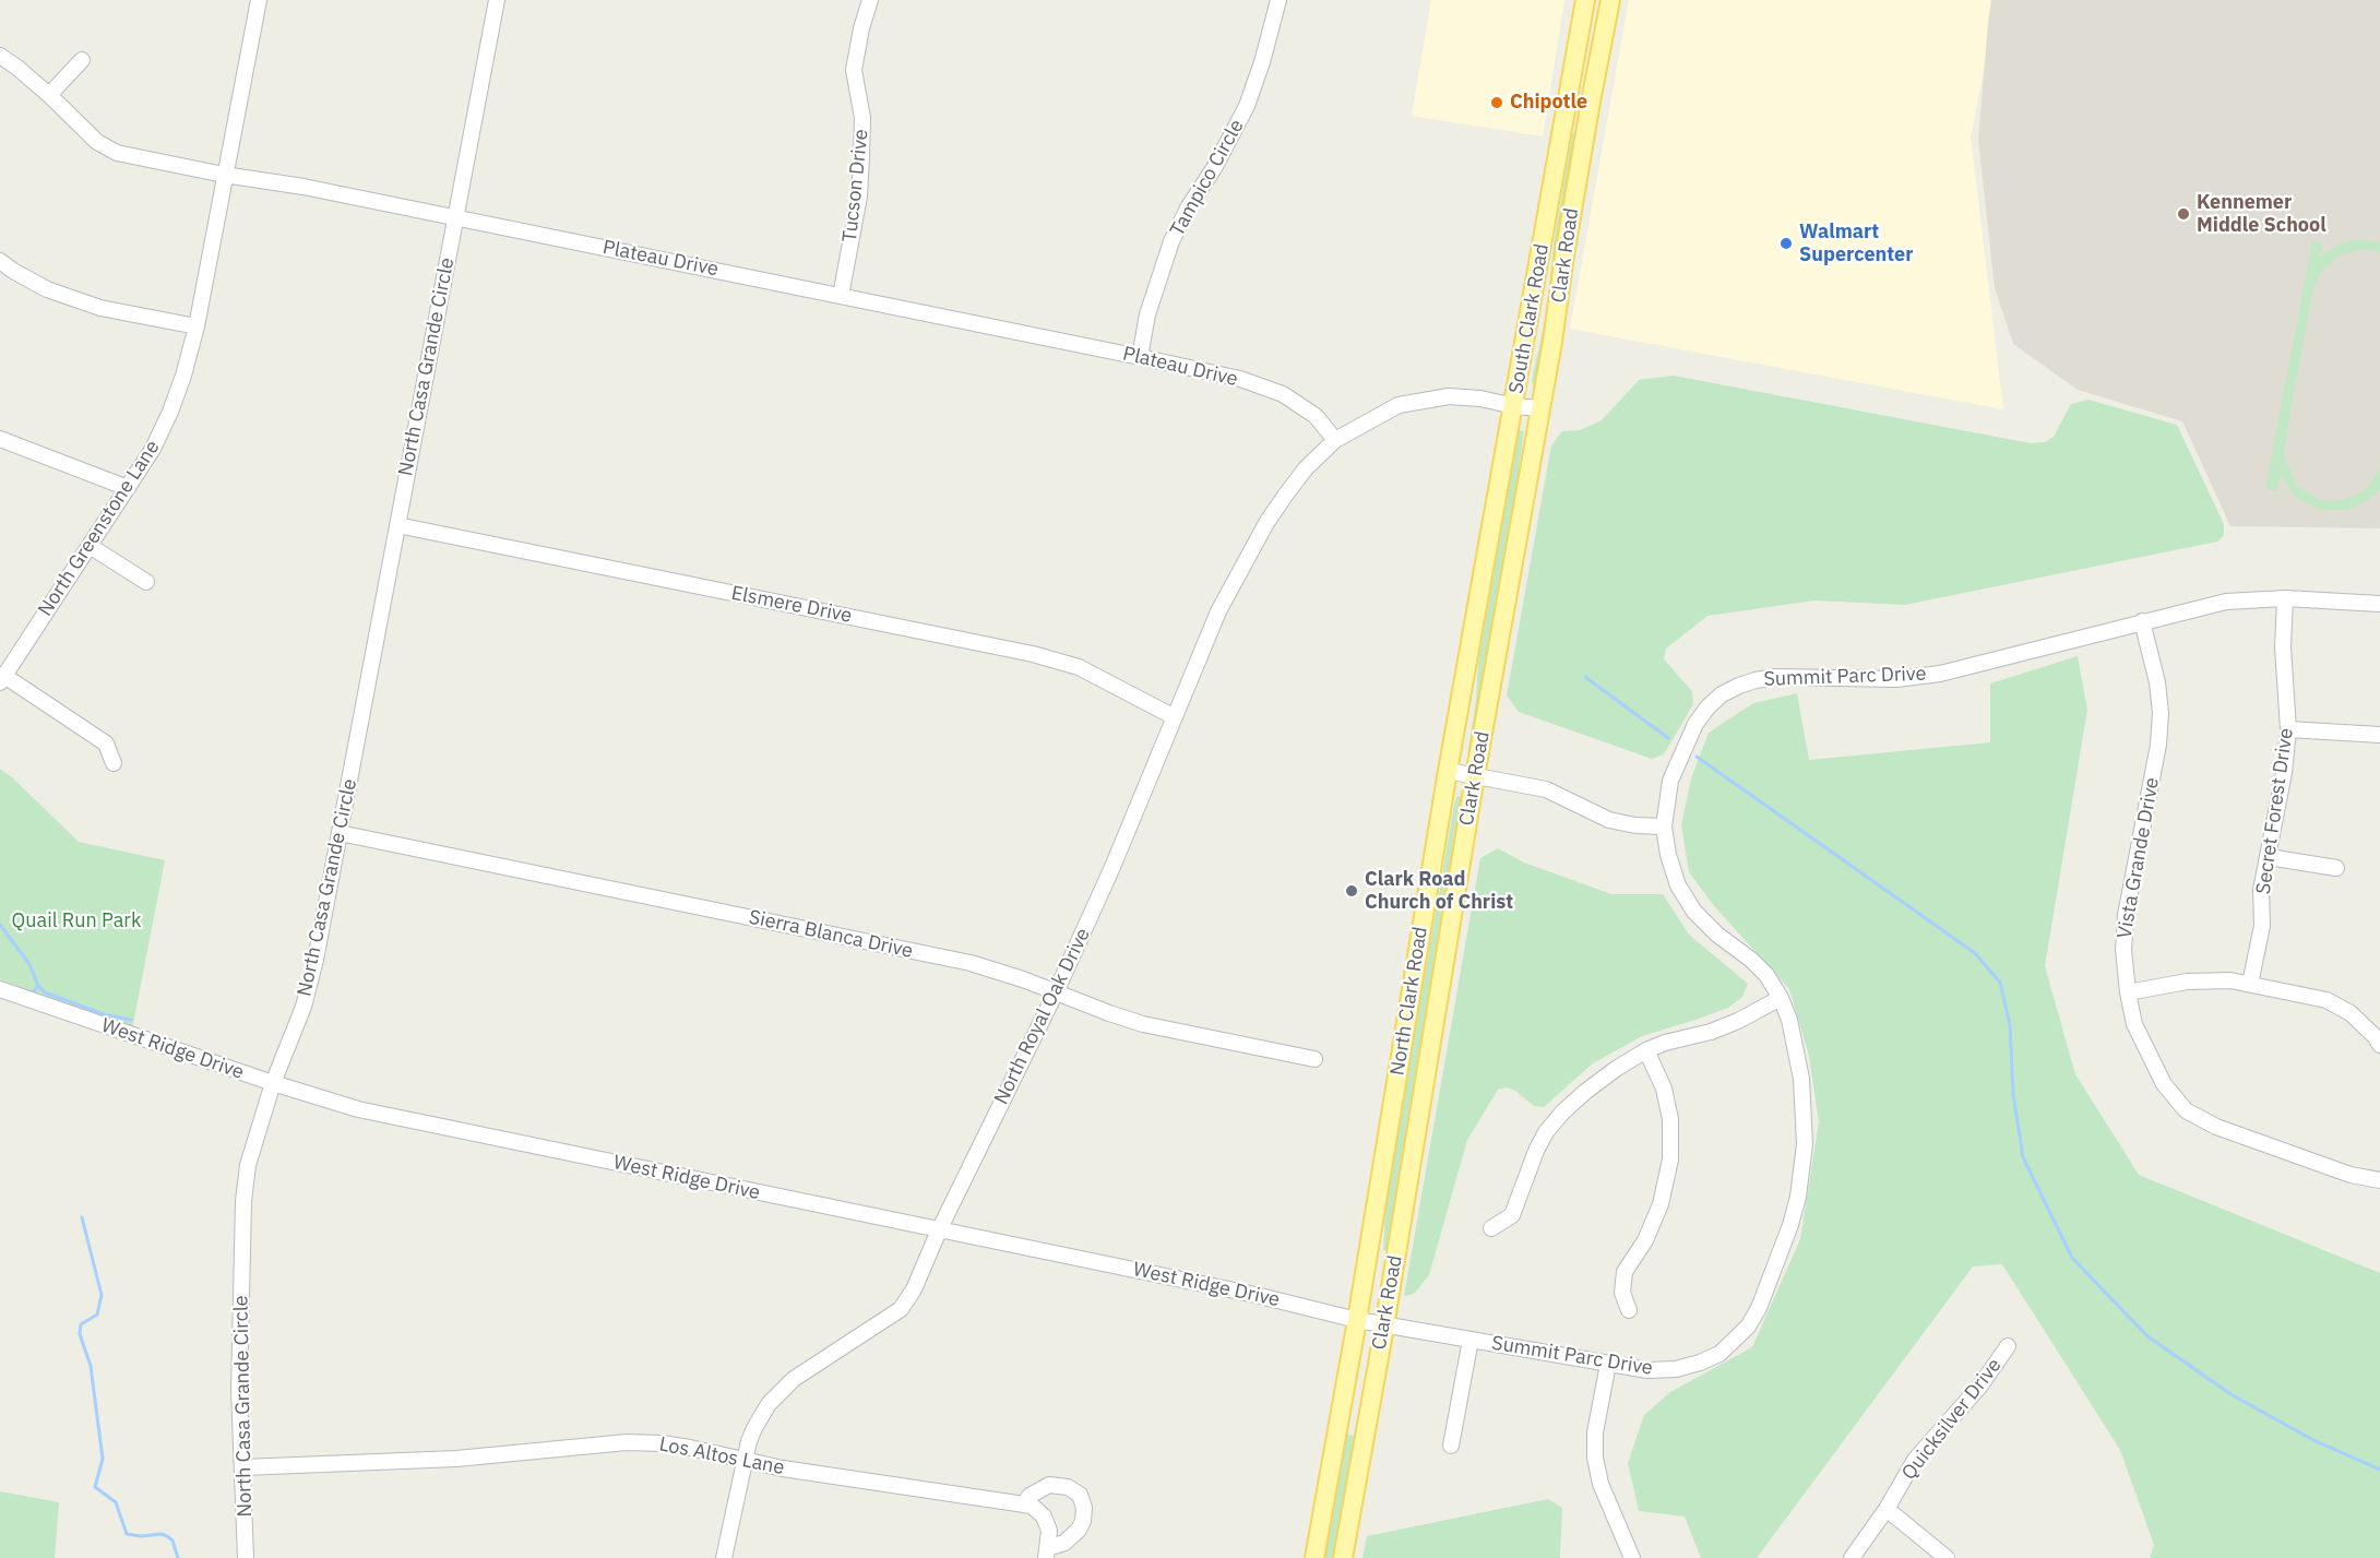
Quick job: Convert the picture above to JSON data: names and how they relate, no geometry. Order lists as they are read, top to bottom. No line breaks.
{"streets":{"main road":["Clark Road","South Clark Road","North Clark Road"],"street":["Tampico Circle","Tucson Drive","Plateau Drive","North Casa Grande Circle","North Greenstone Lane","Elsmere Drive","Summit Parc Drive","Secret Forest Drive","Vista Grande Drive","Sierra Blanca Drive","North Royal Oak Drive","West Ridge Drive","Quicksilver Drive","Los Altos Lane"]},"crossings":[["Tampico Circle","Plateau Drive"],["Tucson Drive","Plateau Drive"],["Clark Road","Summit Parc Drive"],["Clark Road","North Royal Oak Drive"],["Clark Road","West Ridge Drive"],["Plateau Drive","North Casa Grande Circle"],["Plateau Drive","North Greenstone Lane"],["Plateau Drive","North Royal Oak Drive"],["South Clark Road","North Clark Road"],["South Clark Road","North Royal Oak Drive"],["North Casa Grande Circle","Elsmere Drive"],["North Casa Grande Circle","Sierra Blanca Drive"],["North Casa Grande Circle","West Ridge Drive"],["North Casa Grande Circle","Los Altos Lane"],["Elsmere Drive","North Royal Oak Drive"],["Summit Parc Drive","Secret Forest Drive"],["Summit Parc Drive","Vista Grande Drive"],["Summit Parc Drive","West Ridge Drive"],["Sierra Blanca Drive","North Royal Oak Drive"],["North Clark Road","North Royal Oak Drive"],["North Clark Road","West Ridge Drive"],["North Royal Oak Drive","West Ridge Drive"],["North Royal Oak Drive","Los Altos Lane"]],"parks":["Quail Run Park"],"places":["Chipotle","Kennemer Middle School","Walmart Supercenter","Clark Road Church of Christ"]}
